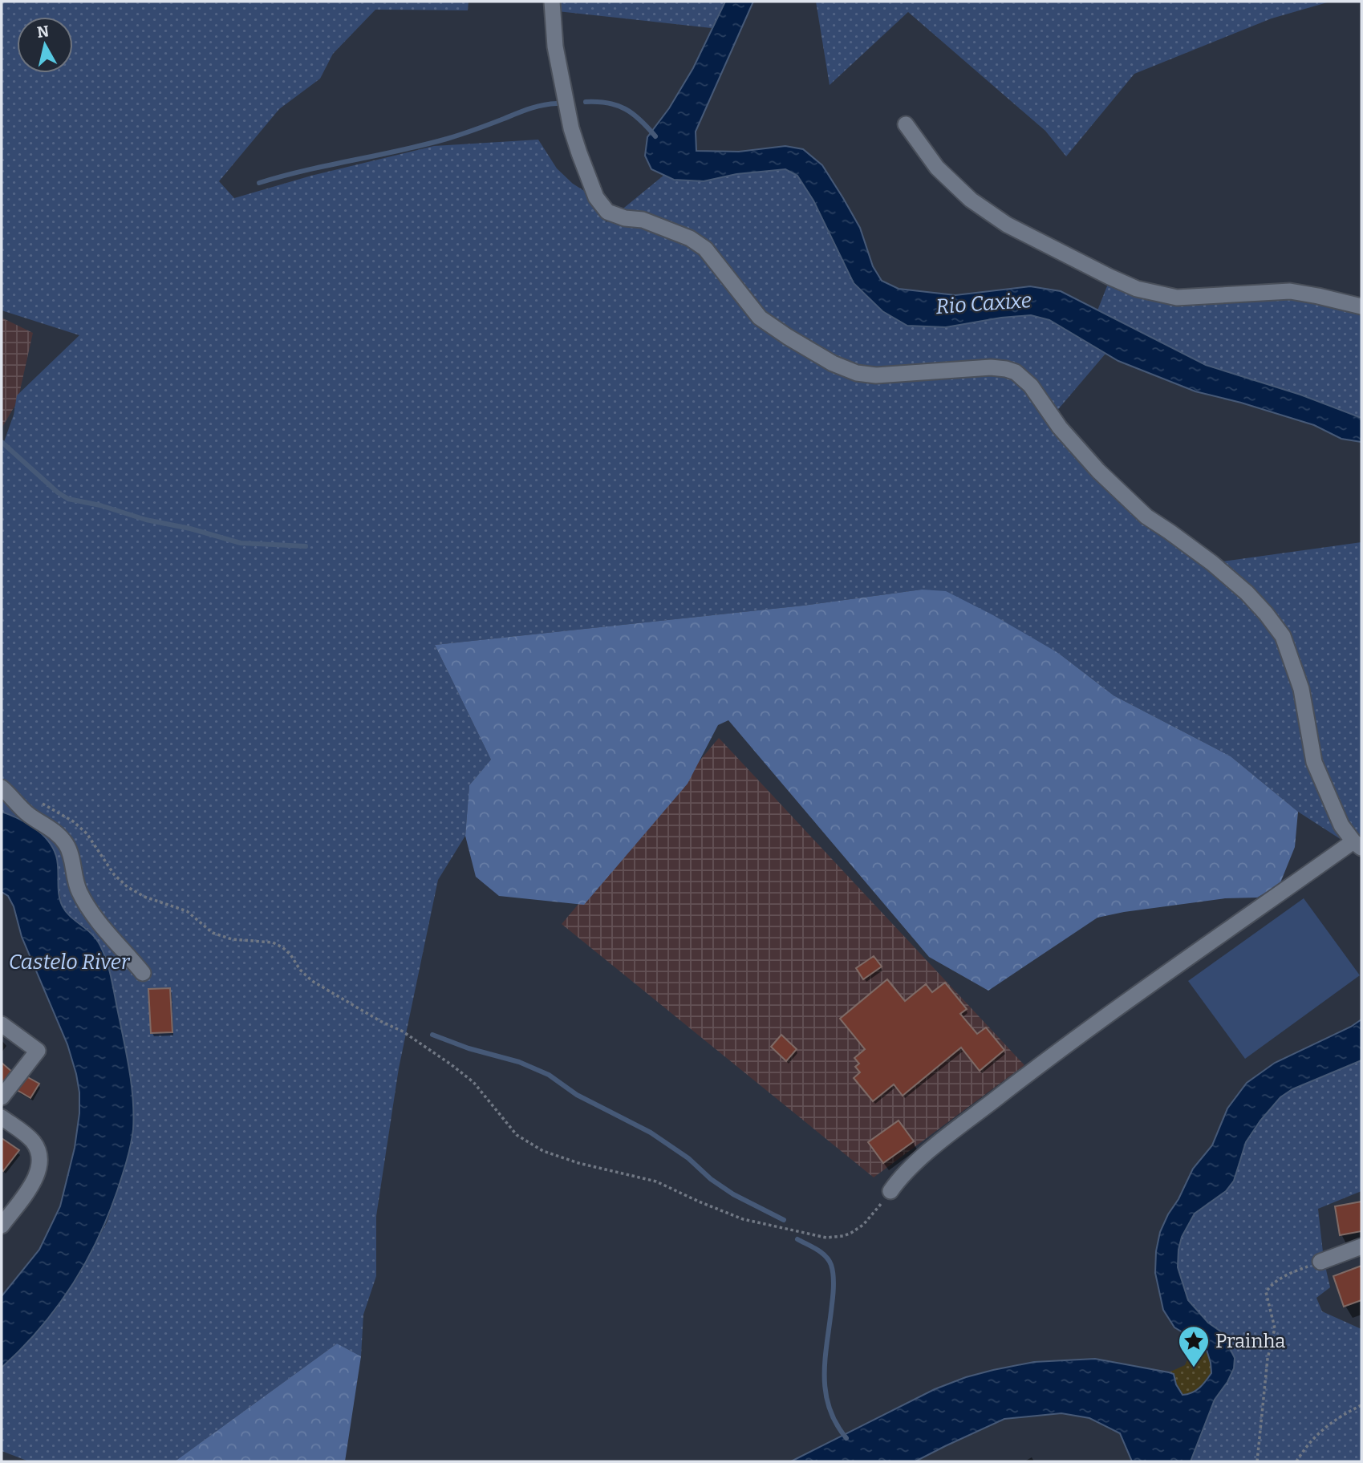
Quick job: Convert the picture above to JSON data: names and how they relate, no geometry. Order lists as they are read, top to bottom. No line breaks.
{"water":["Rio Caxixe","Castelo River"],"places":{"place":["Prainha"]},"north":"top"}
